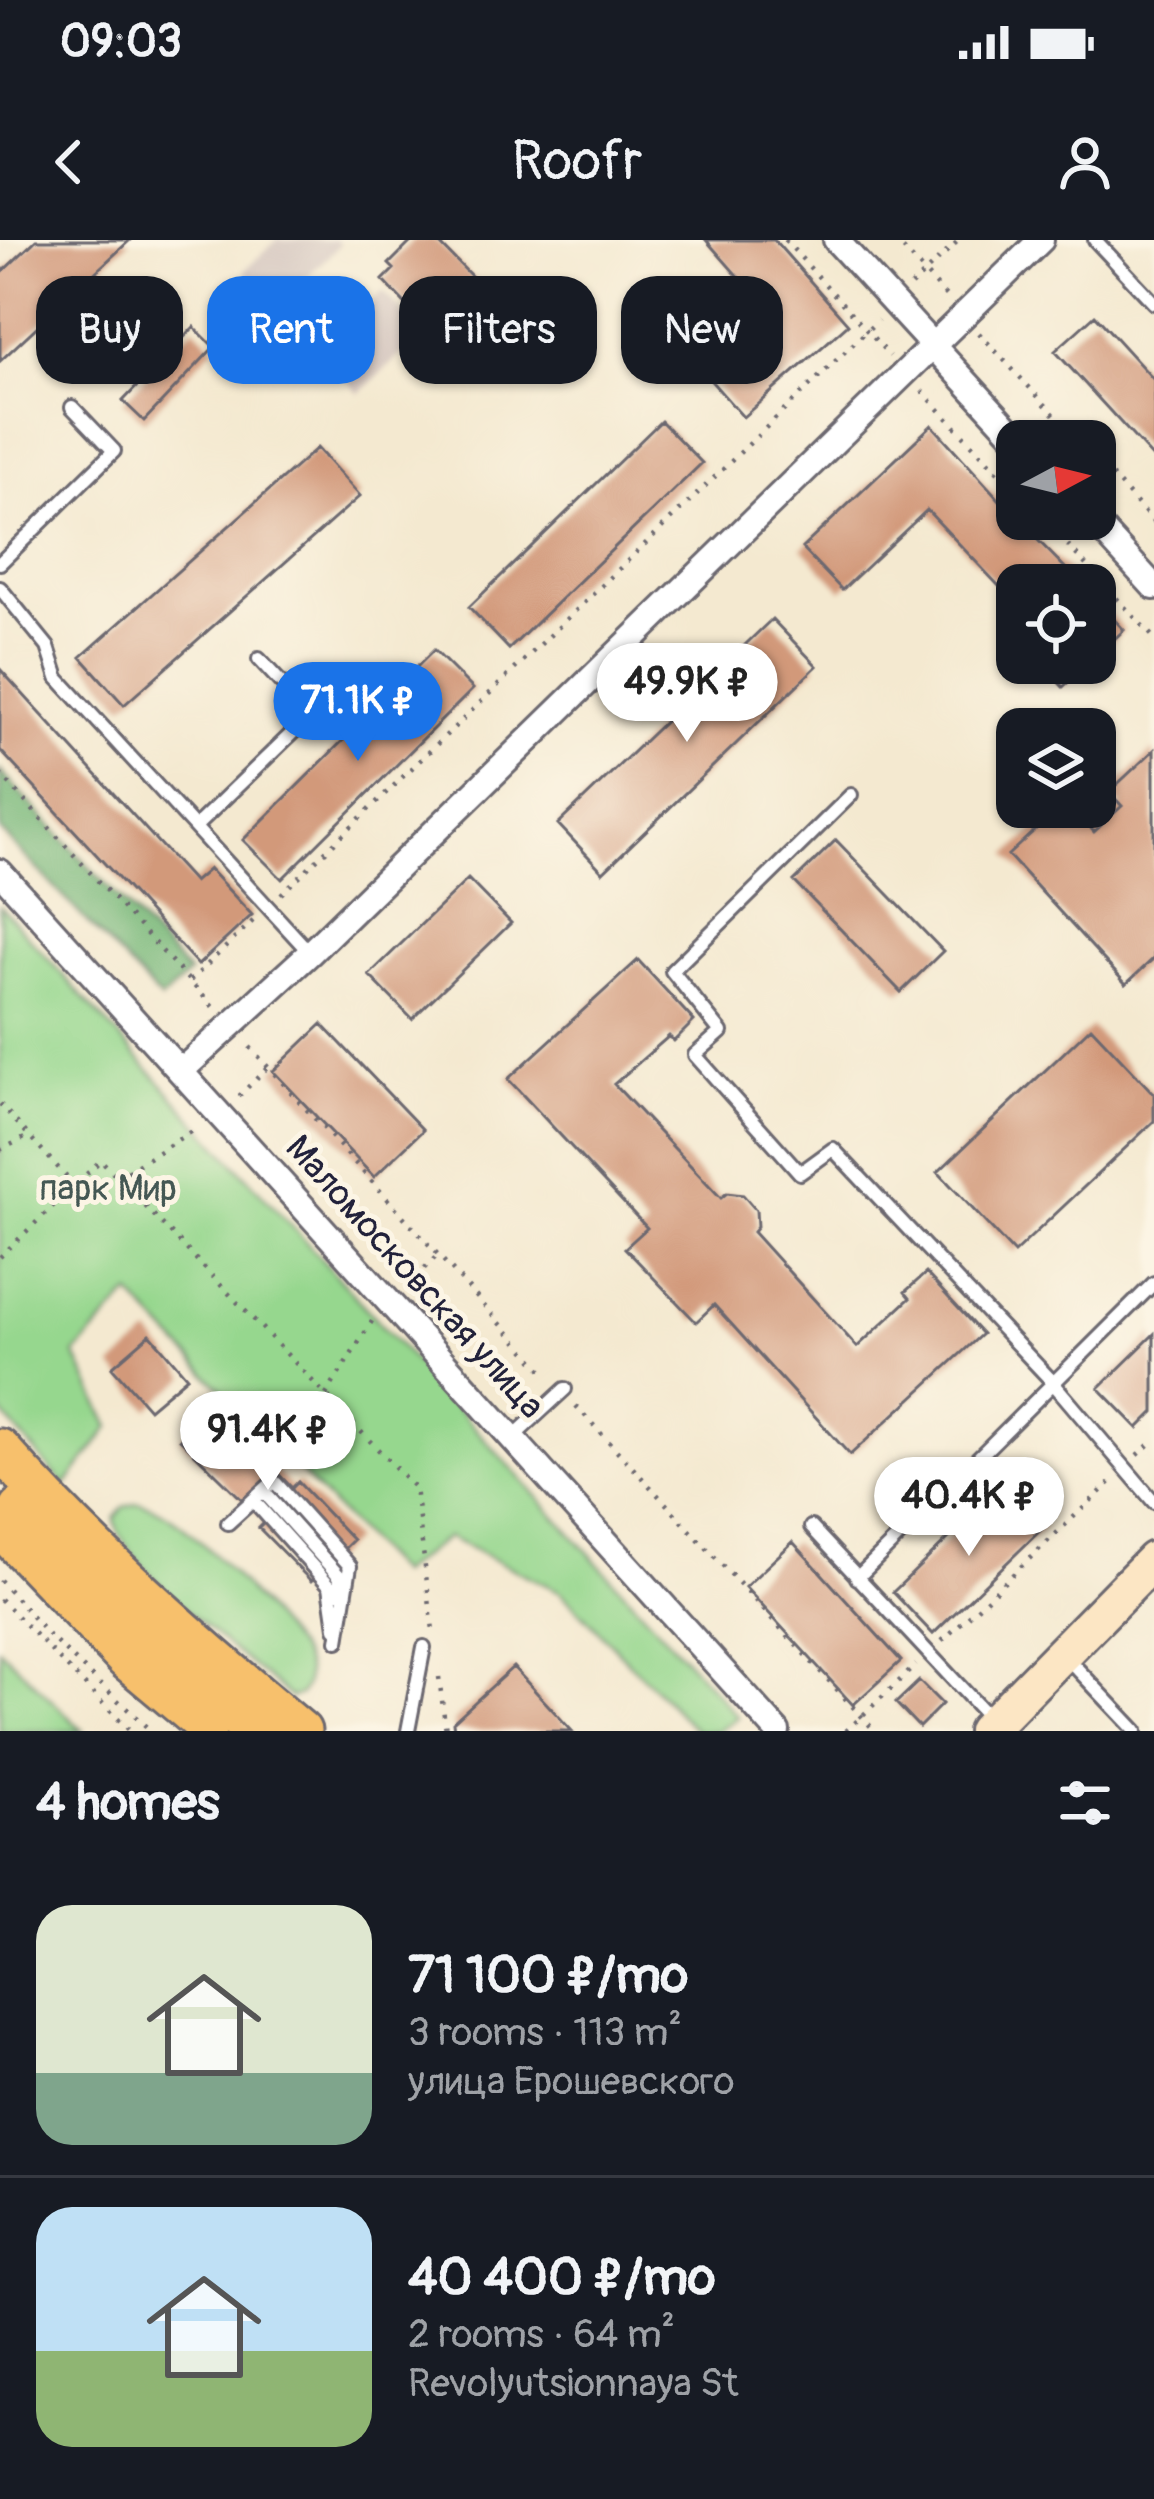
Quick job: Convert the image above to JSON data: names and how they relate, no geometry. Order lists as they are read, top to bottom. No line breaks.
{"streets":{"street":["Маломосковская улица"]},"parks":["парк Мир"],"north":"right","page":{"status":"09:03","header":"Roofr","chip":["Buy","Rent","Filters","New"],"price":["49.9K ₽","71.1K ₽","91.4K ₽","40.4K ₽"],"heading":"4 homes","list":[{"name":"71 100 ₽/mo","note":"3 rooms · 113 m² · улица Ерошевского"},{"name":"40 400 ₽/mo","note":"2 rooms · 64 m² · Revolyutsionnaya St"}]}}
